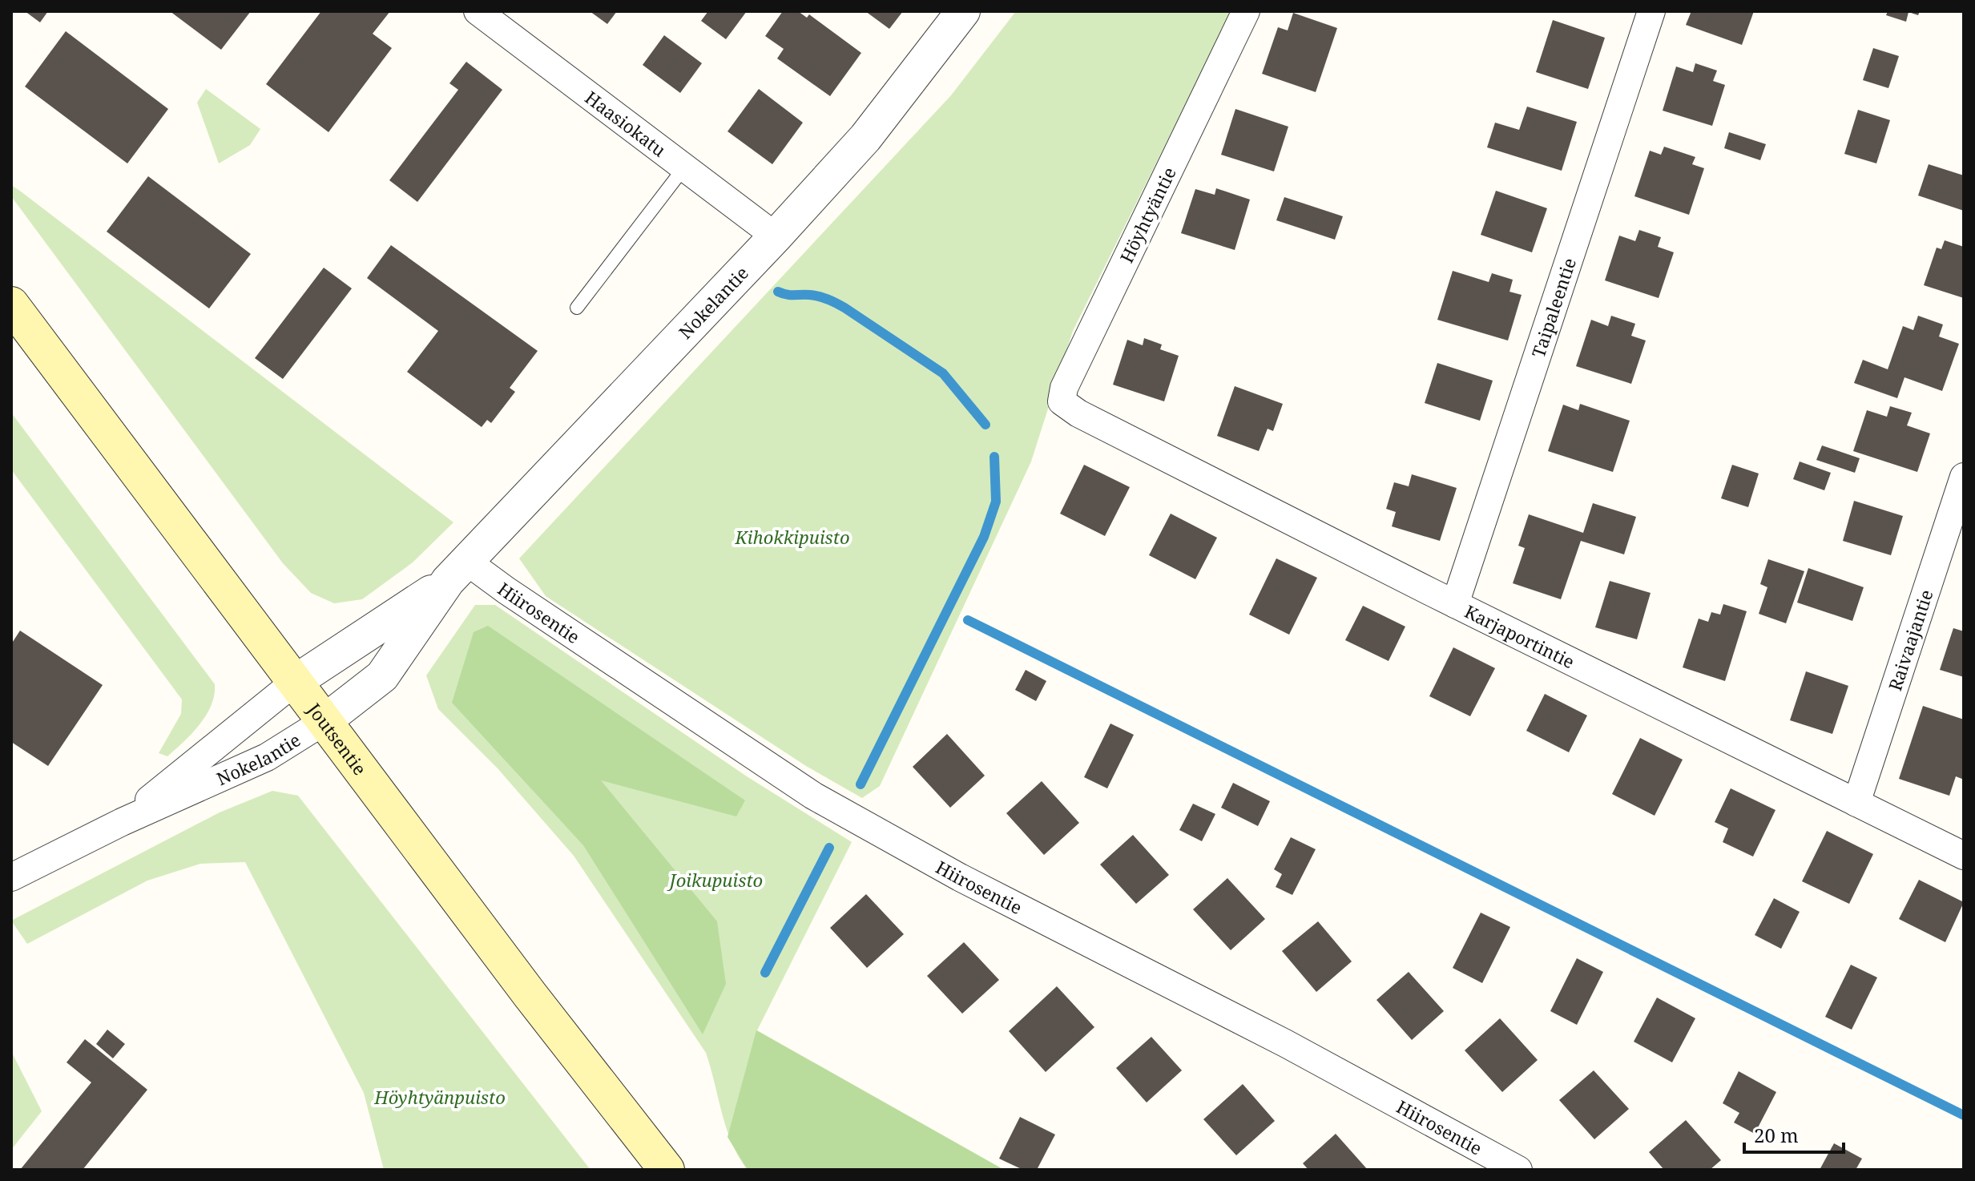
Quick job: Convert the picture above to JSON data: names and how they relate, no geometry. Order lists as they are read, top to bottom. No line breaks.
{"streets":{"main road":["Joutsentie"],"street":["Haasiokatu","Höyhtyäntie","Nokelantie","Taipaleentie","Hiirosentie","Karjaportintie","Raivaajantie"]},"crossings":[["Haasiokatu","Nokelantie"],["Höyhtyäntie","Karjaportintie"],["Nokelantie","Hiirosentie"],["Nokelantie","Joutsentie"],["Taipaleentie","Karjaportintie"],["Karjaportintie","Raivaajantie"]],"parks":["Kihokkipuisto","Joikupuisto","Höyhtyänpuisto"],"scale_bar":"20 m"}
